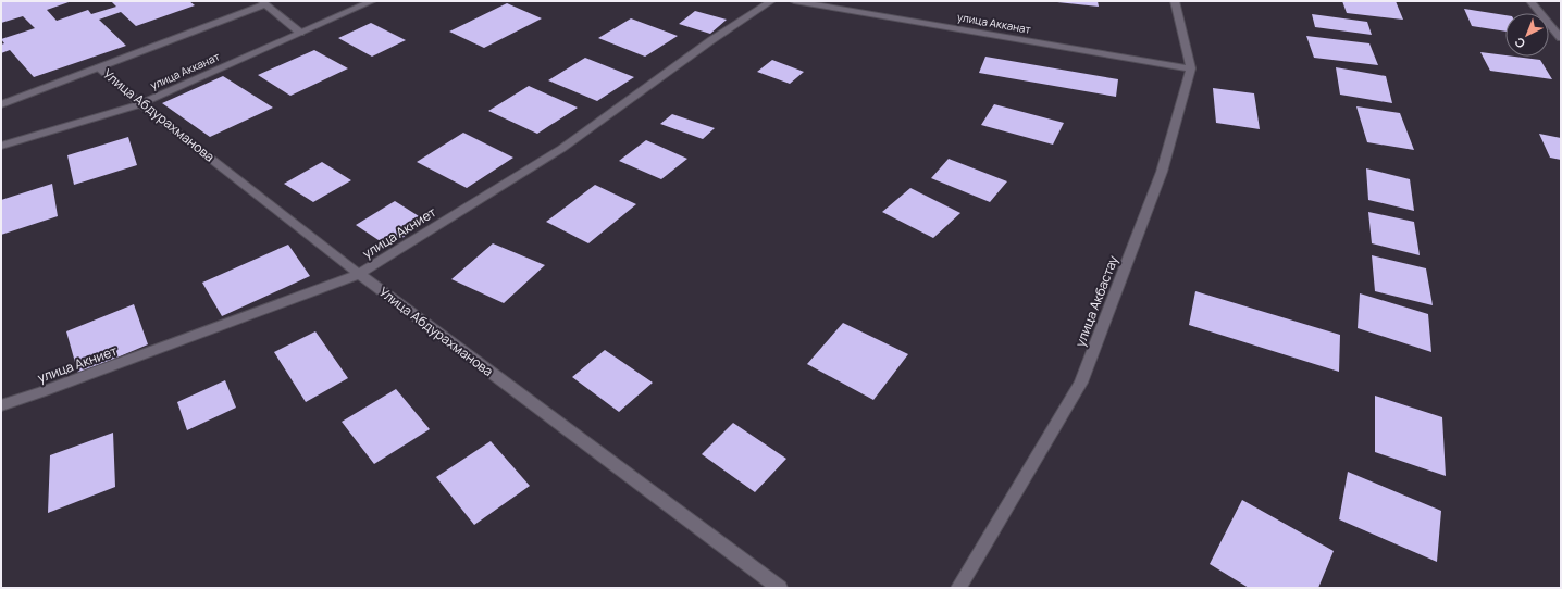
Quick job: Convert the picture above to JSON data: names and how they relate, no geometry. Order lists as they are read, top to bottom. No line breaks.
{"streets":{"street":["улица Акканат","Улица Абдурахманова","улица Акниет","улица Акбастау"]},"crossings":[["улица Акканат","Улица Абдурахманова"],["улица Акканат","улица Акбастау"],["Улица Абдурахманова","улица Акниет"]],"north":"bottom left"}
